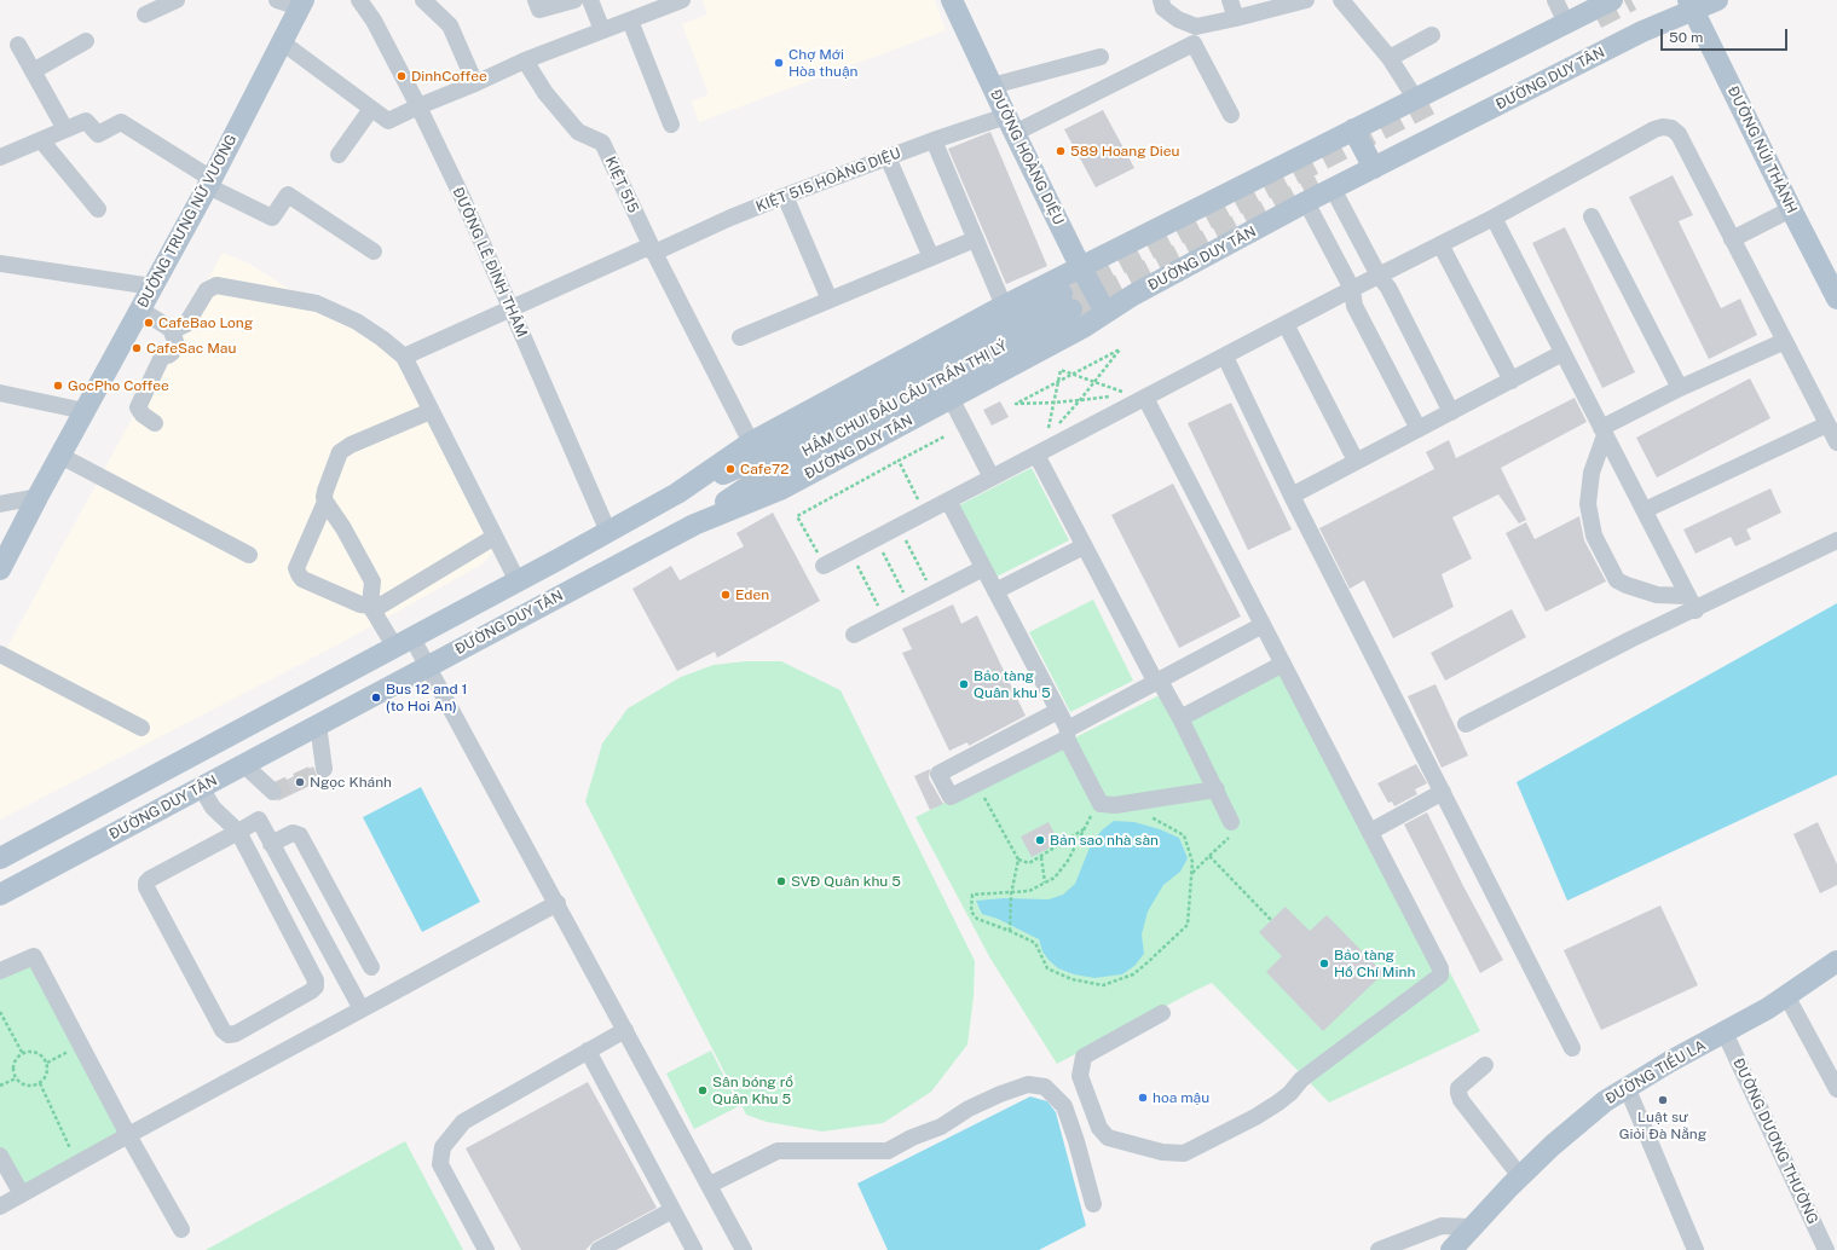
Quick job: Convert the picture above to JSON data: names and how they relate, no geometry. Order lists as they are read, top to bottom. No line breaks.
{"streets":{"main road":["ĐƯỜNG DUY TÂN","ĐƯỜNG NÚI THÀNH","ĐƯỜNG HOÀNG DIỆU","ĐƯỜNG TRƯNG NỮ VƯƠNG","HẦM CHUI ĐẦU CẦU TRẦN THỊ LÝ","ĐƯỜNG TIỂU LA"],"street":["KIỆT 515 HOÀNG DIỆU","KIỆT 515","ĐƯỜNG LÊ ĐÌNH THÂM","ĐƯỜNG DƯƠNG THƯỜNG"]},"crossings":[["ĐƯỜNG DUY TÂN","ĐƯỜNG NÚI THÀNH"],["ĐƯỜNG DUY TÂN","ĐƯỜNG HOÀNG DIỆU"],["ĐƯỜNG DUY TÂN","HẦM CHUI ĐẦU CẦU TRẦN THỊ LÝ"],["ĐƯỜNG HOÀNG DIỆU","KIỆT 515 HOÀNG DIỆU"],["KIỆT 515 HOÀNG DIỆU","KIỆT 515"],["ĐƯỜNG TIỂU LA","ĐƯỜNG DƯƠNG THƯỜNG"]],"places":["Chợ Mới Hòa thuận","DinhCoffee","589 Hoang Dieu","CafeBao Long","CafeSac Mau","GocPho Coffee","Cafe72","Eden","Bảo tàng Quân khu 5","Bus 12 and 1 (to Hoi An)","Ngọc Khánh","Bản sao nhà sàn","SVĐ Quân khu 5","Bảo tàng Hồ Chí Minh","Sân bóng rổ Quân Khu 5","hoa mậu","Luật sư Giỏi Đà Nẵng"],"scale_bar":"50 m"}
